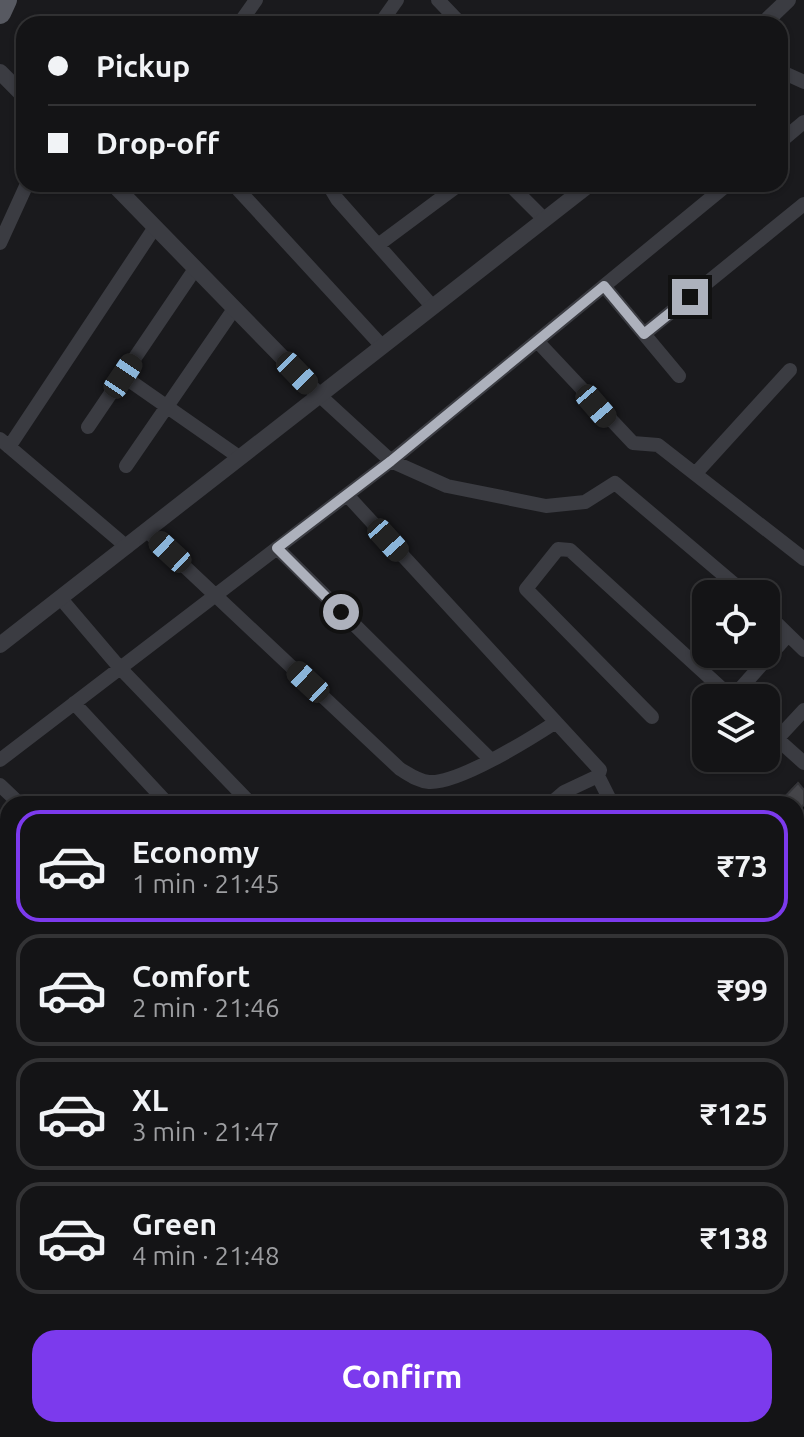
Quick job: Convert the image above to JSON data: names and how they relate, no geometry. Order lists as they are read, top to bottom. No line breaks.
{"page":{"banner":["Pickup","Drop-off"],"list":[{"name":"Economy","note":"1 min · 21:45","value":"₹73"},{"name":"Comfort","note":"2 min · 21:46","value":"₹99"},{"name":"XL","note":"3 min · 21:47","value":"₹125"},{"name":"Green","note":"4 min · 21:48","value":"₹138"}],"buttons":"Confirm"}}
